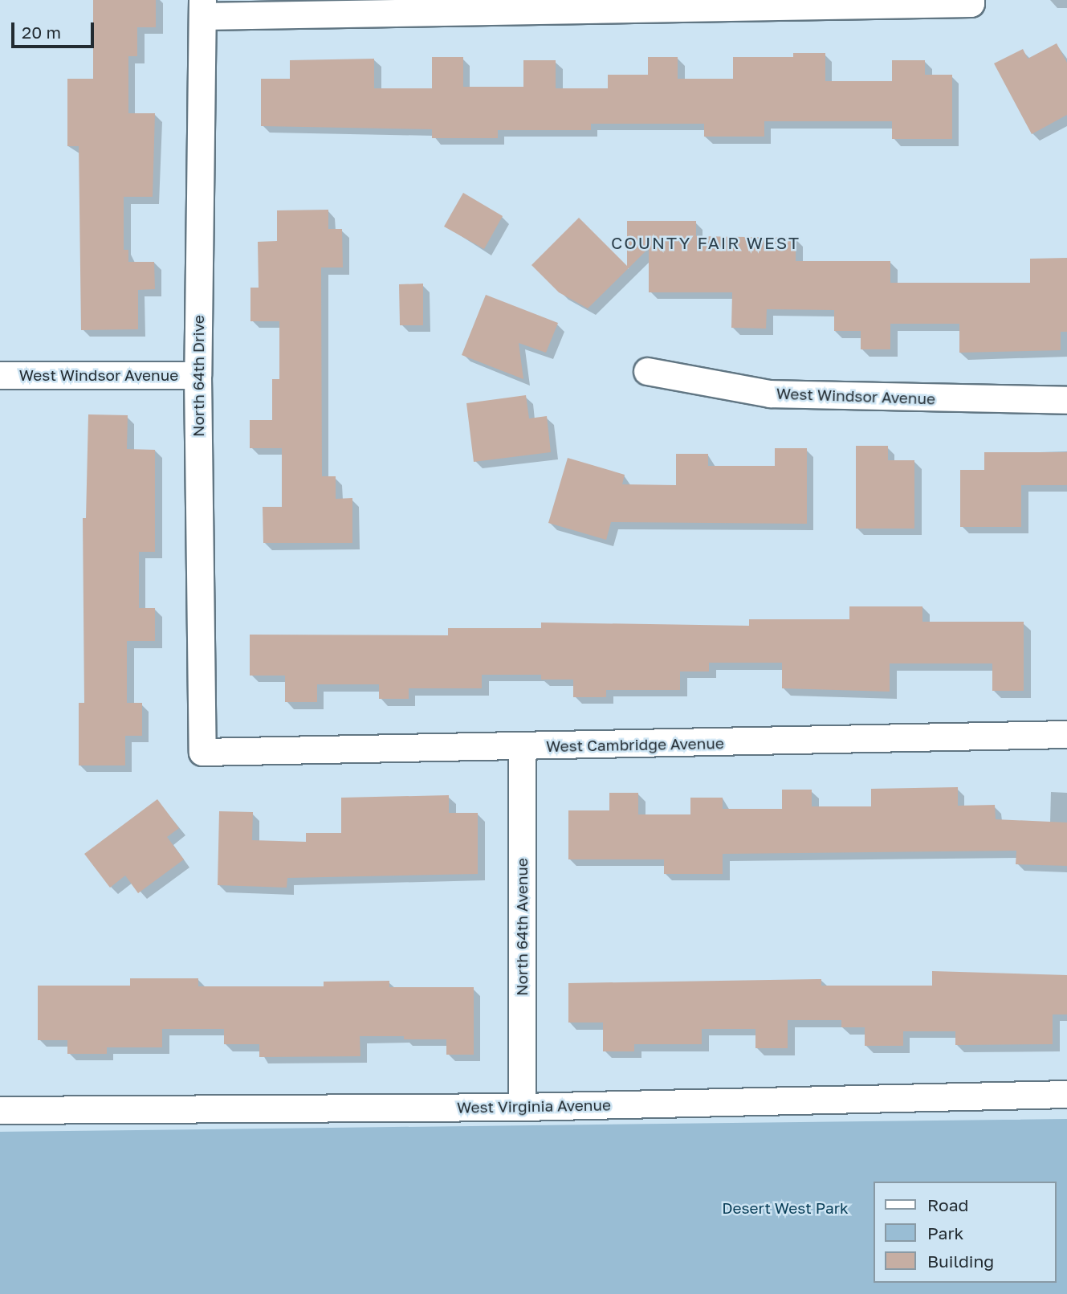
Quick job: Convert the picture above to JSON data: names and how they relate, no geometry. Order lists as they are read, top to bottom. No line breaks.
{"streets":{"street":["West Windsor Avenue","North 64th Drive","West Cambridge Avenue","North 64th Avenue","West Virginia Avenue"]},"crossings":[["West Windsor Avenue","North 64th Drive"],["North 64th Drive","West Cambridge Avenue"],["West Cambridge Avenue","North 64th Avenue"],["North 64th Avenue","West Virginia Avenue"]],"districts":["COUNTY FAIR WEST"],"parks":["Desert West Park"],"legend":["Road","Park","Building"],"scale_bar":"20 m"}
